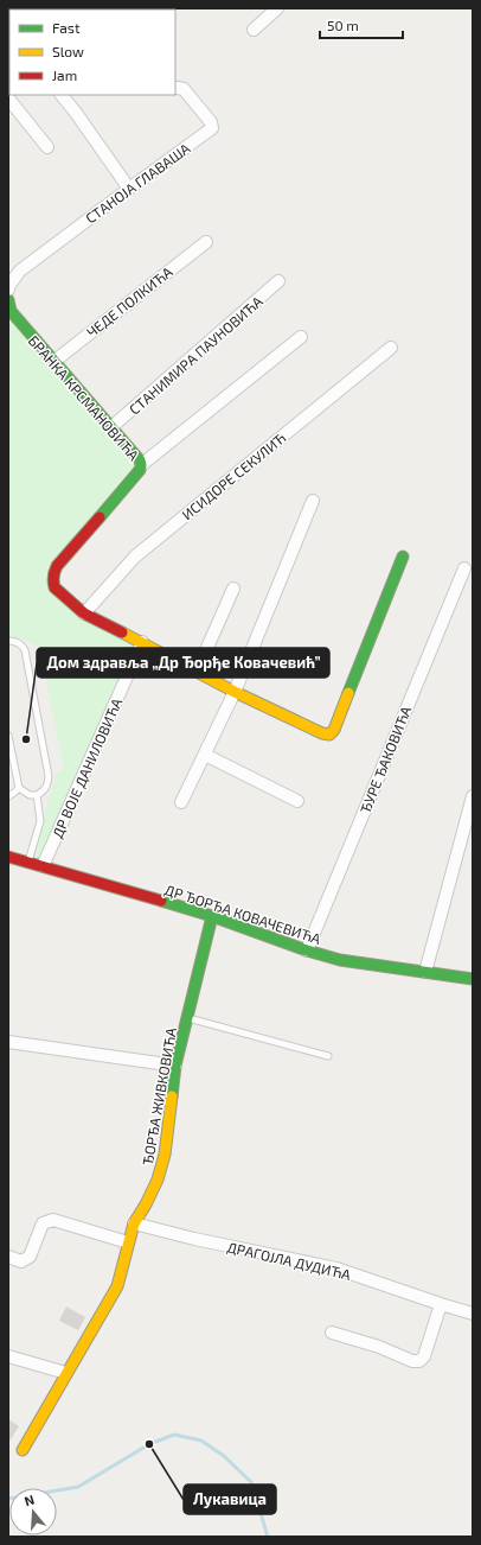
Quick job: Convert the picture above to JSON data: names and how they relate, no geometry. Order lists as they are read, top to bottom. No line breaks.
{"streets":{"street":["СТАНОЈА ГЛАВАША","ЧЕДЕ ПОЛКИЋА","СТАНИМИРА ПАУНОВИЋА","БРАНКА КРСМАНОВИЋА","ИСИДОРЕ СЕКУЛИЋ","ЂУРЕ ЂАКОВИЋА","ДР ВОЈЕ ДАНИЛОВИЋА","ДР ЂОРЂА КОВАЧЕВИЋА","ЂОРЂА ЖИВКОВИЋА","ДРАГОЈЛА ДУДИЋА"]},"crossings":[["ЧЕДЕ ПОЛКИЋА","БРАНКА КРСМАНОВИЋА"],["СТАНИМИРА ПАУНОВИЋА","БРАНКА КРСМАНОВИЋА"],["БРАНКА КРСМАНОВИЋА","ИСИДОРЕ СЕКУЛИЋ"],["БРАНКА КРСМАНОВИЋА","ДР ВОЈЕ ДАНИЛОВИЋА"],["ЂУРЕ ЂАКОВИЋА","ДР ЂОРЂА КОВАЧЕВИЋА"],["ДР ВОЈЕ ДАНИЛОВИЋА","ДР ЂОРЂА КОВАЧЕВИЋА"],["ДР ЂОРЂА КОВАЧЕВИЋА","ЂОРЂА ЖИВКОВИЋА"],["ЂОРЂА ЖИВКОВИЋА","ДРАГОЈЛА ДУДИЋА"]],"places":["Дом здравља „Др Ђорђе Ковачевић”","Лукавица"],"legend":["Fast","Slow","Jam"],"scale_bar":"50 m","north":"top"}
